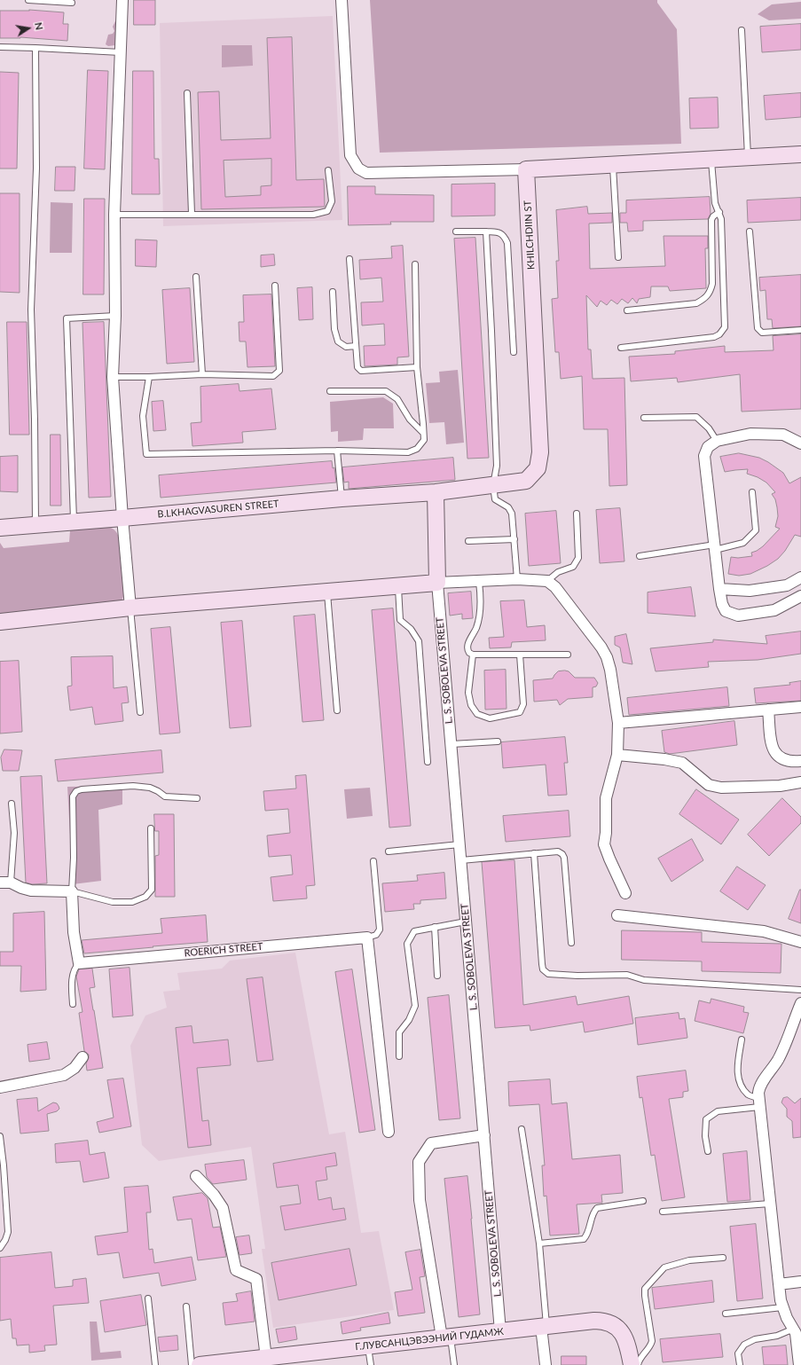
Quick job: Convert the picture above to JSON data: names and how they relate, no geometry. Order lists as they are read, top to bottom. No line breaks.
{"streets":{"street":["KHILCHDIIN ST","B.LKHAGVASUREN STREET","L. S. SOBOLEVA STREET","ROERICH STREET","Г.ЛУВСАНЦЭВЭЭНИЙ ГУДАМЖ"]},"crossings":[["KHILCHDIIN ST","B.LKHAGVASUREN STREET"],["L. S. SOBOLEVA STREET","Г.ЛУВСАНЦЭВЭЭНИЙ ГУДАМЖ"]],"north":"right"}
